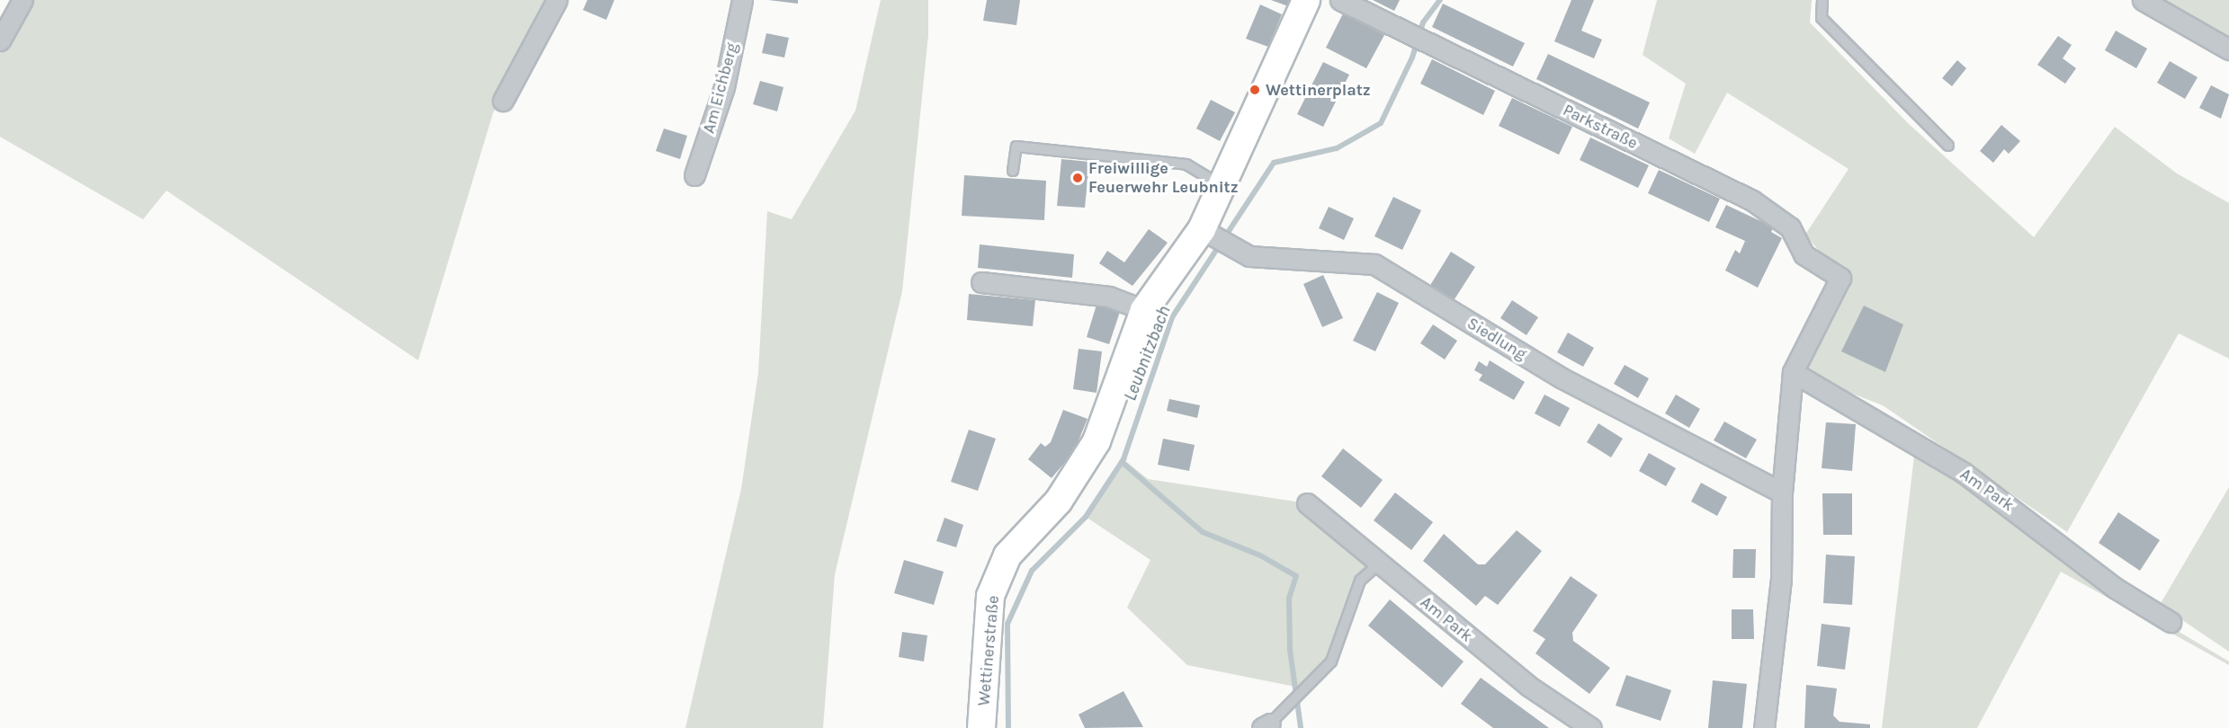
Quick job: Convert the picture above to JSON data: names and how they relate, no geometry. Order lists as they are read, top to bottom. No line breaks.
{"streets":{"street":["Am Eichberg","Parkstraße","Siedlung","Am Park","Wettinerstraße"]},"crossings":[["Parkstraße","Am Park"],["Siedlung","Wettinerstraße"]],"water":["Leubnitzbach"],"places":["Wettinerplatz","Freiwillige Feuerwehr Leubnitz"]}
